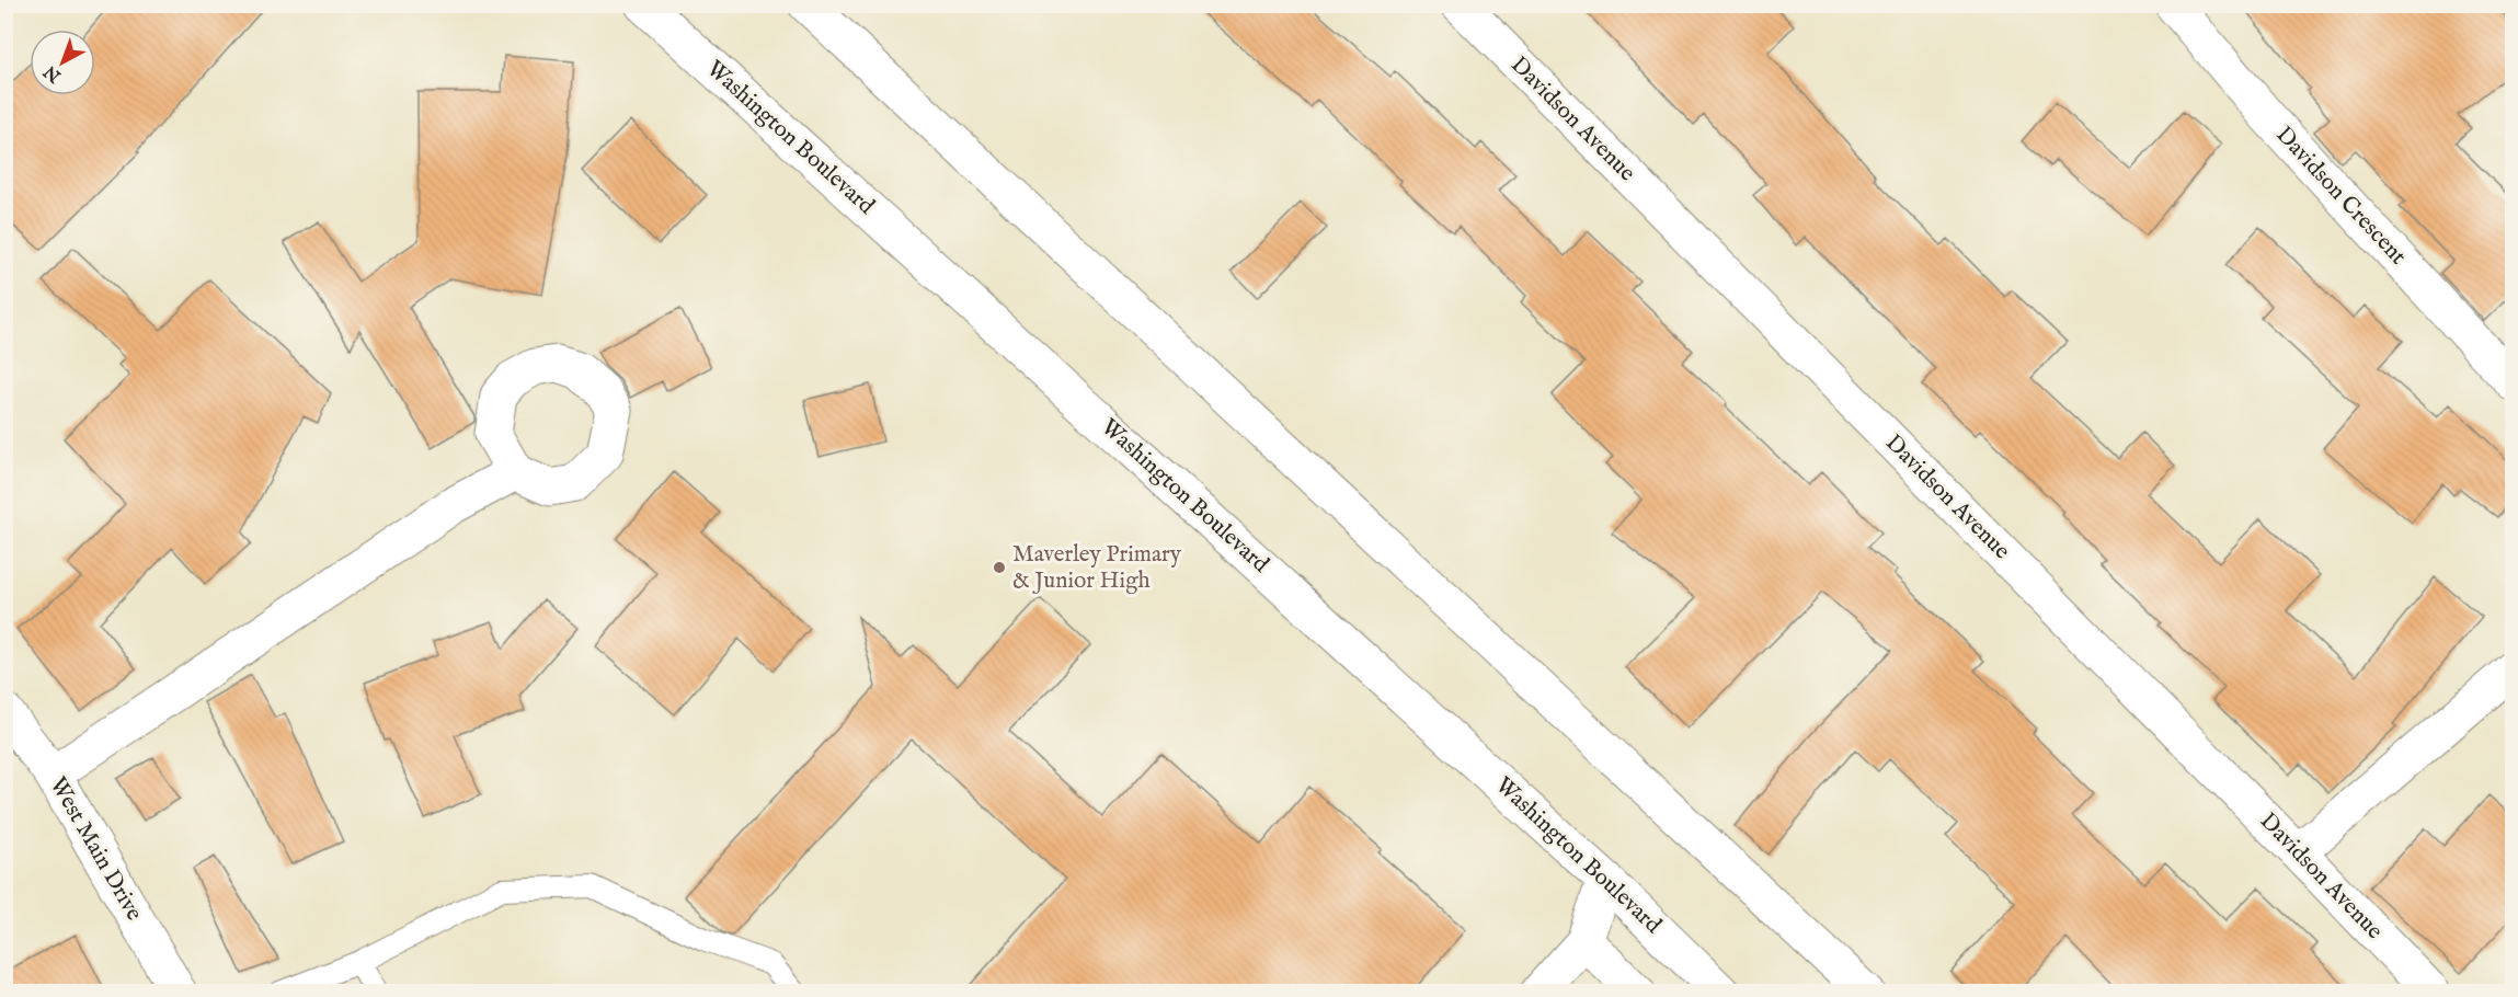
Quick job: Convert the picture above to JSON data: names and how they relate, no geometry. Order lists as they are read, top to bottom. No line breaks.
{"streets":{"main road":["Davidson Avenue","Washington Boulevard","Davidson Crescent","West Main Drive"]},"places":["Maverley Primary & Junior High"],"north":"bottom left"}
